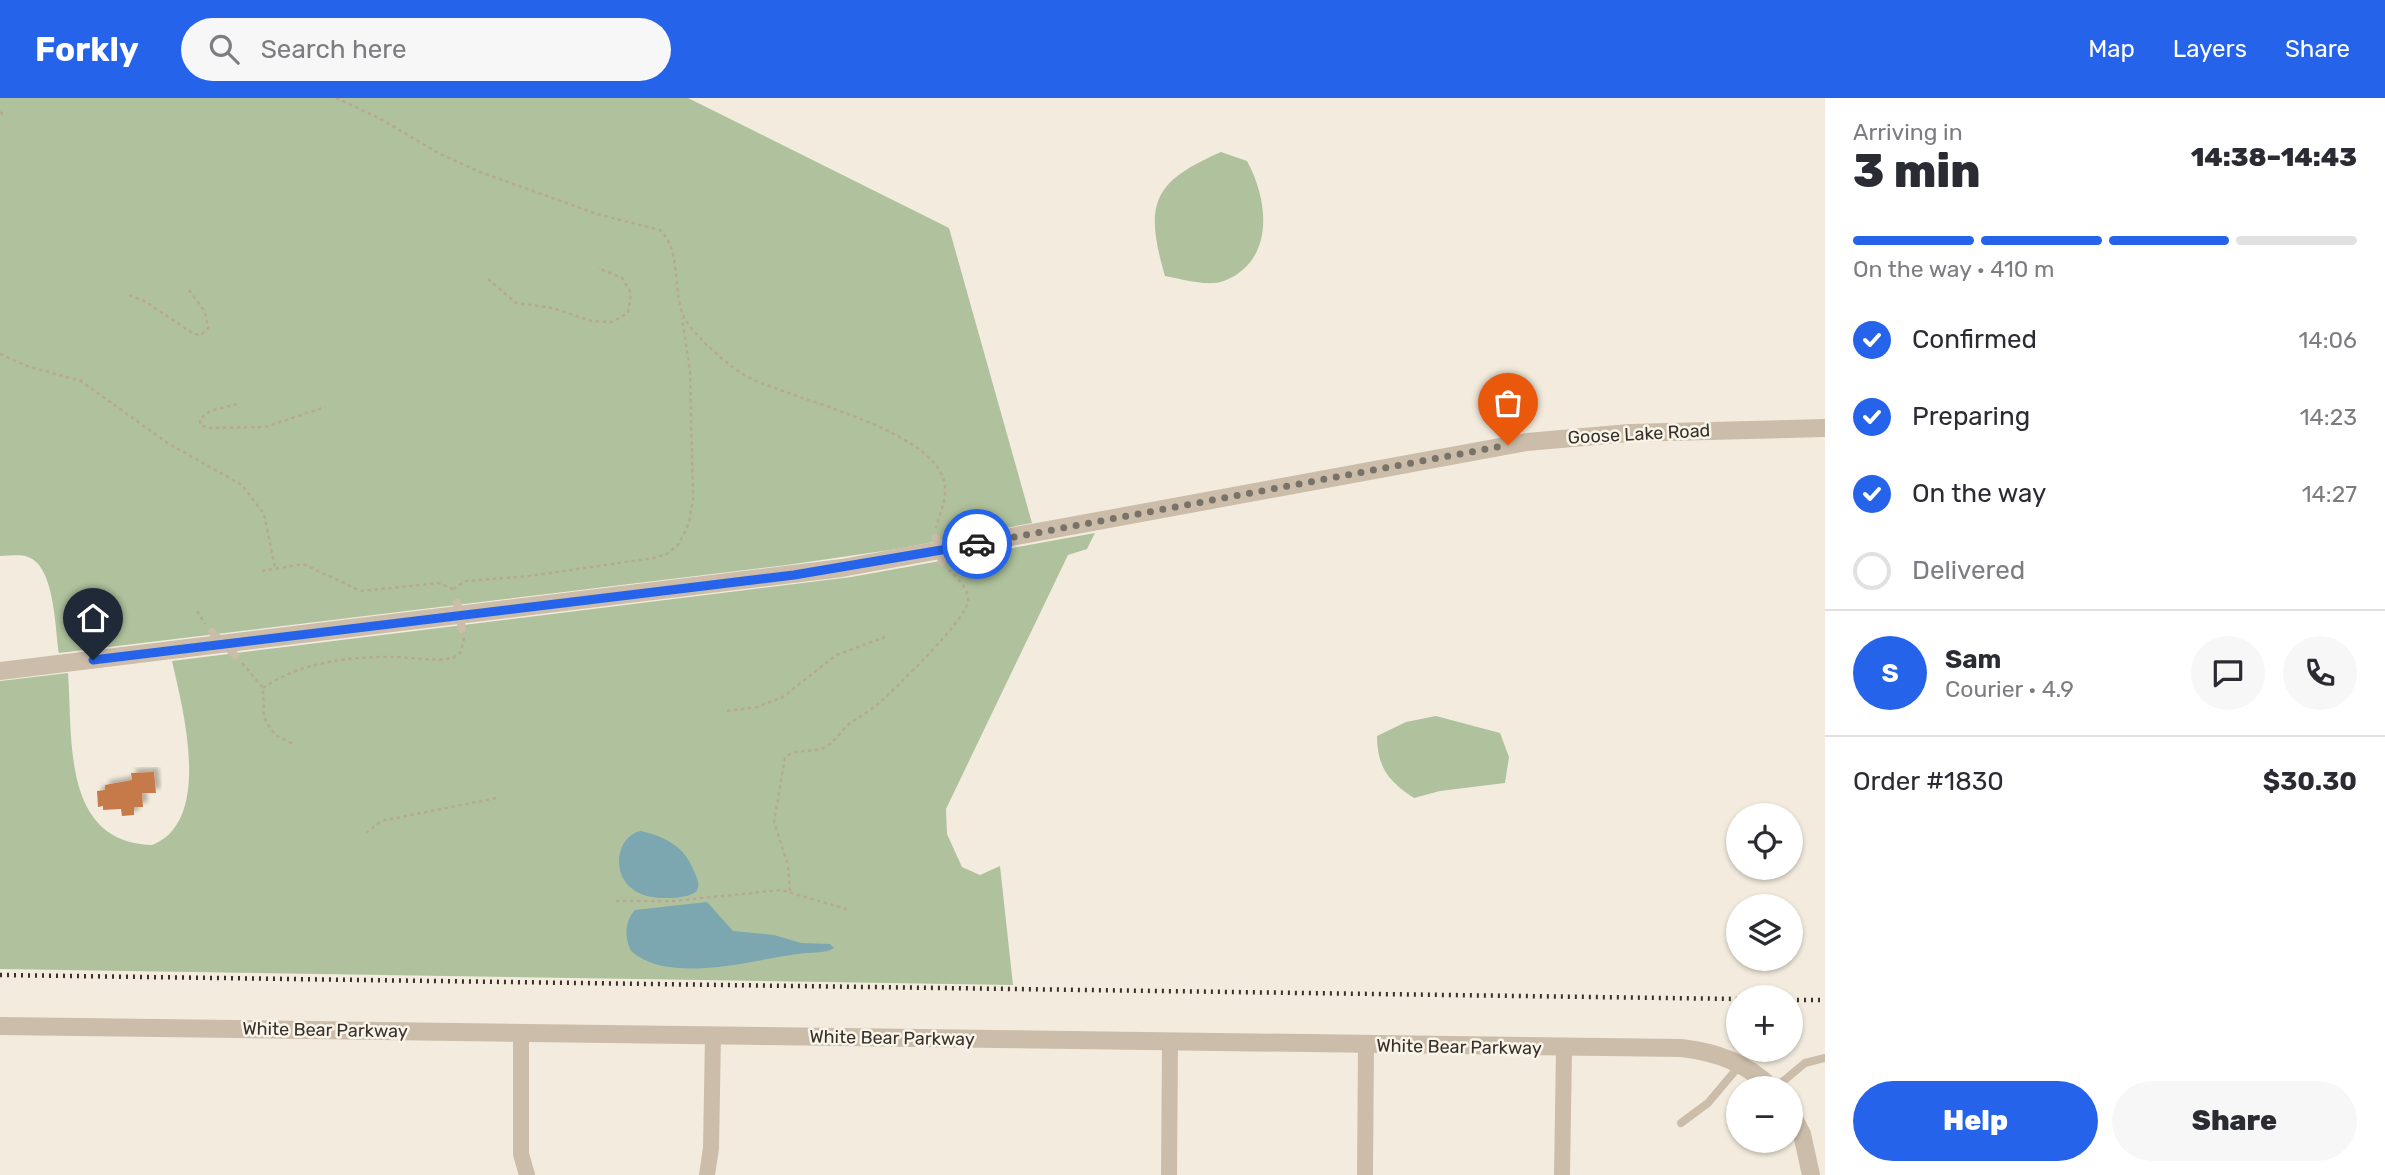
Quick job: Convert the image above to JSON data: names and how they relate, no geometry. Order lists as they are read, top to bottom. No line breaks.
{"streets":{"street":["Goose Lake Road","White Bear Parkway"]},"page":{"header":"Forkly","search":"Search here","nav":["Map","Layers","Share"],"heading":["3 min","Arriving in","14:38–14:43"],"panel":["Sam","Courier · 4.9","Order #1830","$30.30"],"bar":"On the way · 410 m","list":[["Confirmed","14:06"],["Preparing","14:23"],["On the way","14:27"],"Delivered"],"round":"S","map_buttons":["+","−"],"buttons":["Help","Share"]}}
